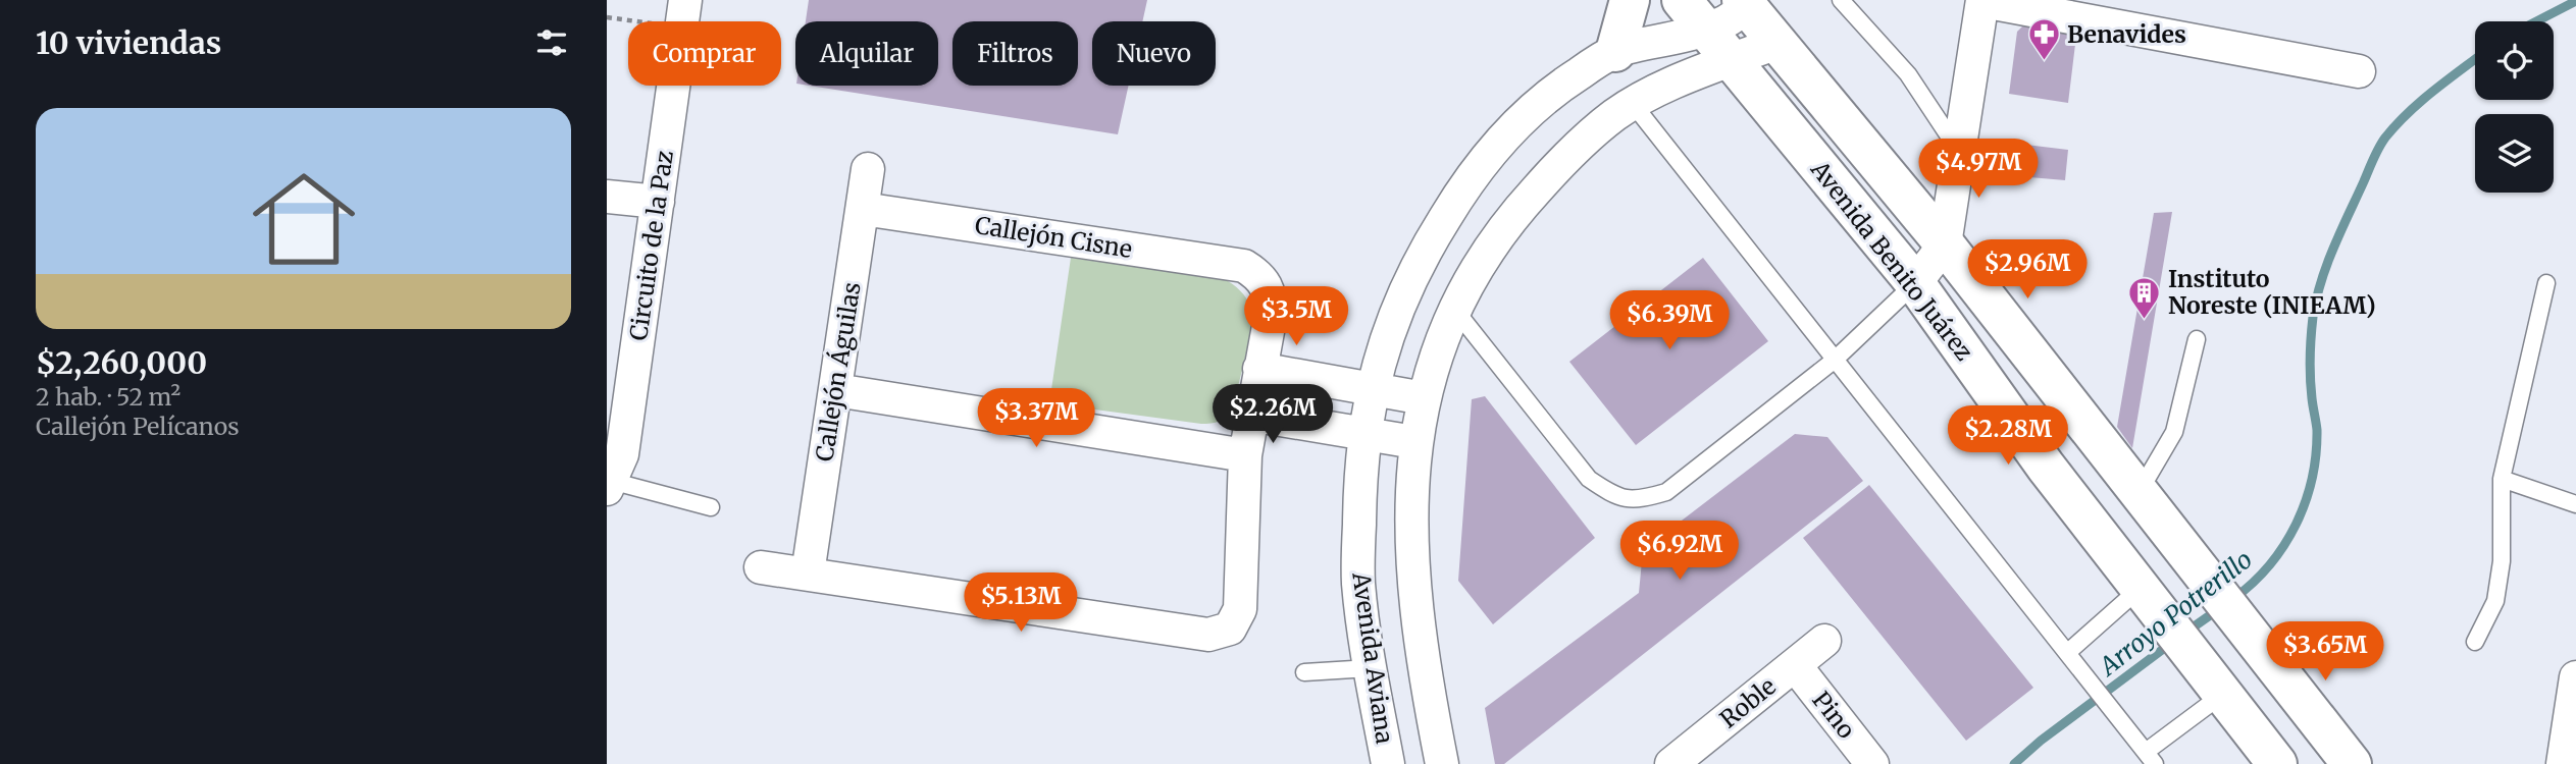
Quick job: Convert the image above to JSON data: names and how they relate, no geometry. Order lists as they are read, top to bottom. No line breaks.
{"streets":{"street":["Callejón Cisne","Circuito de la Paz","Avenida Benito Juárez","Callejón Águilas","Avenida Aviana","Roble","Pino"]},"crossings":[["Callejón Cisne","Callejón Águilas"],["Avenida Benito Juárez","Avenida Aviana"],["Roble","Pino"]],"water":["Arroyo Potrerillo"],"places":{"pharmacy":["Benavides"],"building":["Instituto Noreste (INIEAM)"]},"page":{"heading":"10 viviendas","chip":["Comprar","Alquilar","Filtros","Nuevo"],"list":[{"name":"$2,260,000","note":"2 hab. · 52 m² · Callejón Pelícanos"}],"price":["$4.97M","$2.96M","$3.5M","$6.39M","$2.26M","$3.37M","$2.28M","$6.92M","$5.13M","$3.65M"]}}
